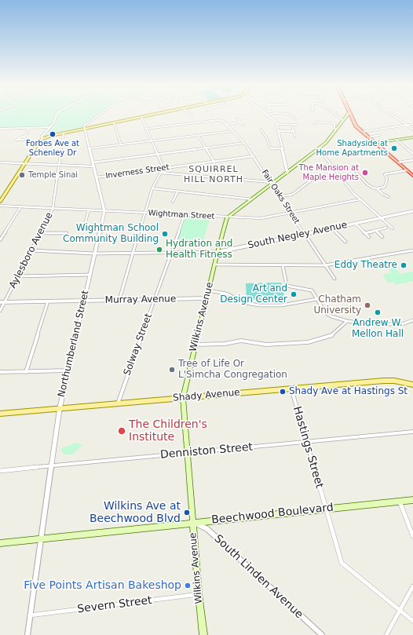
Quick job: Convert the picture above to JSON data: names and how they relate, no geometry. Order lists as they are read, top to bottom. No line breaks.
{"streets":{"main road":["Wilkins Avenue","Shady Avenue","Beechwood Boulevard"],"street":["Inverness Street","Fair Oaks Street","Wightman Street","South Negley Avenue","Aylesboro Avenue","Murray Avenue","Northumberland Street","Solway Street","Hastings Street","Denniston Street","South Linden Avenue","Severn Street"]},"crossings":[["Inverness Street","Fair Oaks Street"],["Inverness Street","Northumberland Street"],["Fair Oaks Street","Wightman Street"],["Fair Oaks Street","South Negley Avenue"],["Wightman Street","Aylesboro Avenue"],["Wightman Street","Wilkins Avenue"],["Wightman Street","Northumberland Street"],["Wightman Street","Solway Street"],["South Negley Avenue","Aylesboro Avenue"],["South Negley Avenue","Wilkins Avenue"],["South Negley Avenue","Northumberland Street"],["South Negley Avenue","Solway Street"],["Aylesboro Avenue","Murray Avenue"],["Murray Avenue","Wilkins Avenue"],["Murray Avenue","Northumberland Street"],["Murray Avenue","Solway Street"],["Wilkins Avenue","Shady Avenue"],["Wilkins Avenue","Denniston Street"],["Wilkins Avenue","Beechwood Boulevard"],["Wilkins Avenue","South Linden Avenue"],["Wilkins Avenue","Severn Street"],["Northumberland Street","Shady Avenue"],["Northumberland Street","Denniston Street"],["Northumberland Street","Beechwood Boulevard"],["Northumberland Street","Severn Street"],["Solway Street","Shady Avenue"],["Shady Avenue","Hastings Street"],["Hastings Street","Denniston Street"],["Hastings Street","Beechwood Boulevard"],["Beechwood Boulevard","South Linden Avenue"]],"districts":["SQUIRREL HILL NORTH"],"places":["Forbes Ave at Schenley Dr","Shadyside at Home Apartments","The Mansion at Maple Heights","Temple Sinai","Wightman School Community Building","Hydration and Health Fitness","Eddy Theatre","Art and Design Center","Chatham University","Andrew W. Mellon Hall","Tree of Life Or L'Simcha Congregation","Shady Ave at Hastings St","The Children's Institute","Wilkins Ave at Beechwood Blvd","Five Points Artisan Bakeshop"]}
